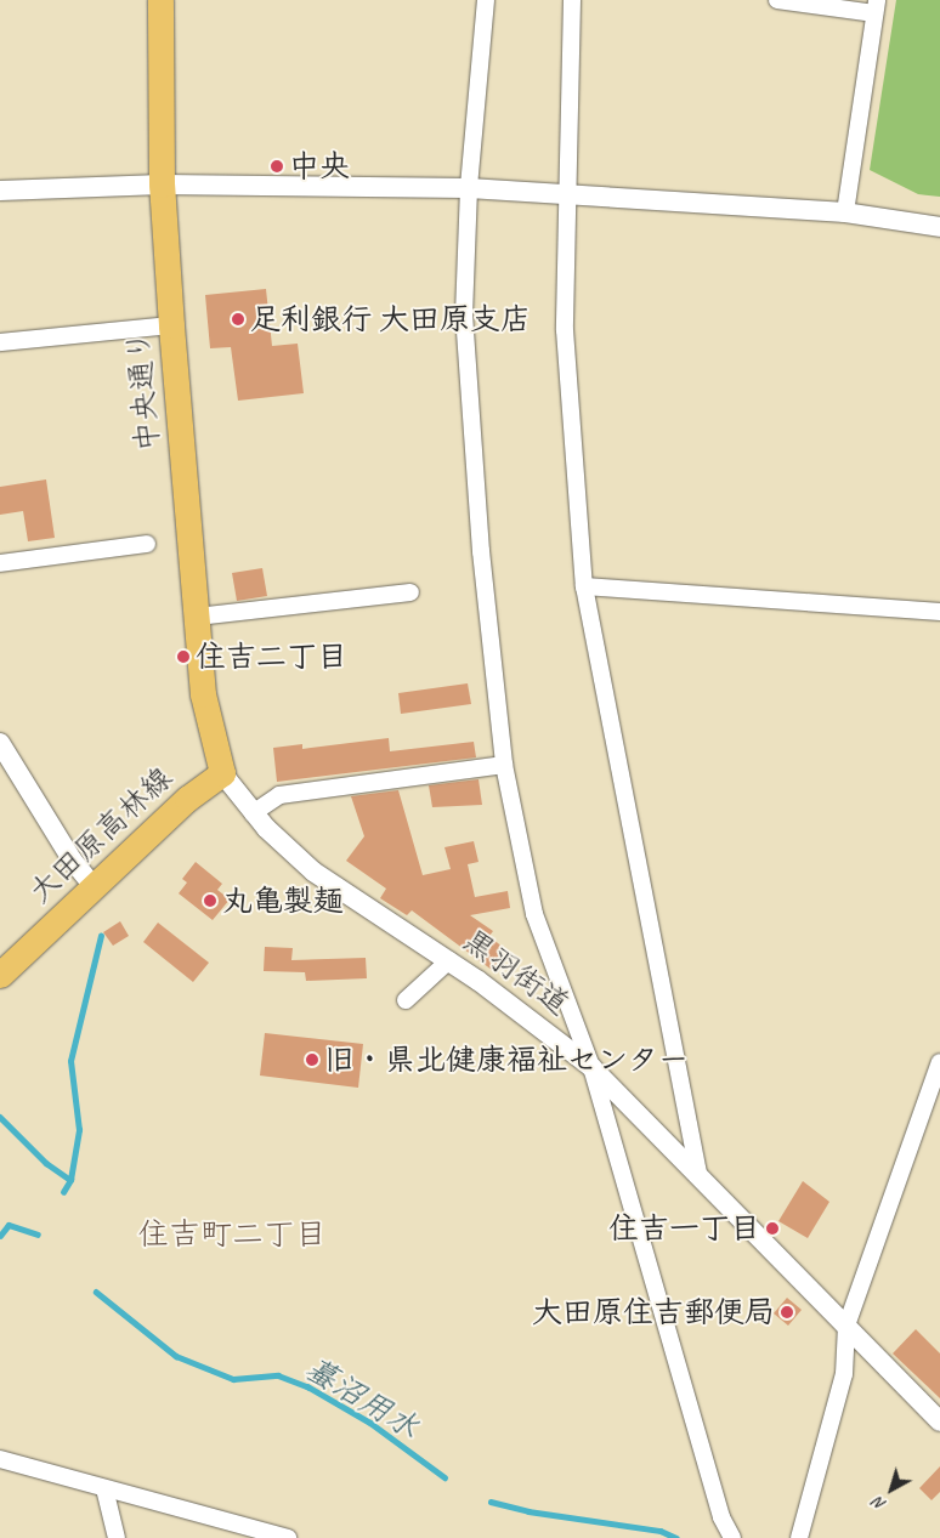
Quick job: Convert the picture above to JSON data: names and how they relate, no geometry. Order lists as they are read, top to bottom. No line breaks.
{"streets":{"main road":["中央通り","大田原高林線"],"street":["黒羽街道"]},"crossings":[["中央通り","大田原高林線"],["中央通り","黒羽街道"],["大田原高林線","黒羽街道"]],"districts":["住吉町二丁目"],"water":["蟇沼用水"],"places":["中央","足利銀行 大田原支店","住吉二丁目","丸亀製麺","旧・県北健康福祉センター","住吉一丁目","大田原住吉郵便局"],"north":"bottom left"}
